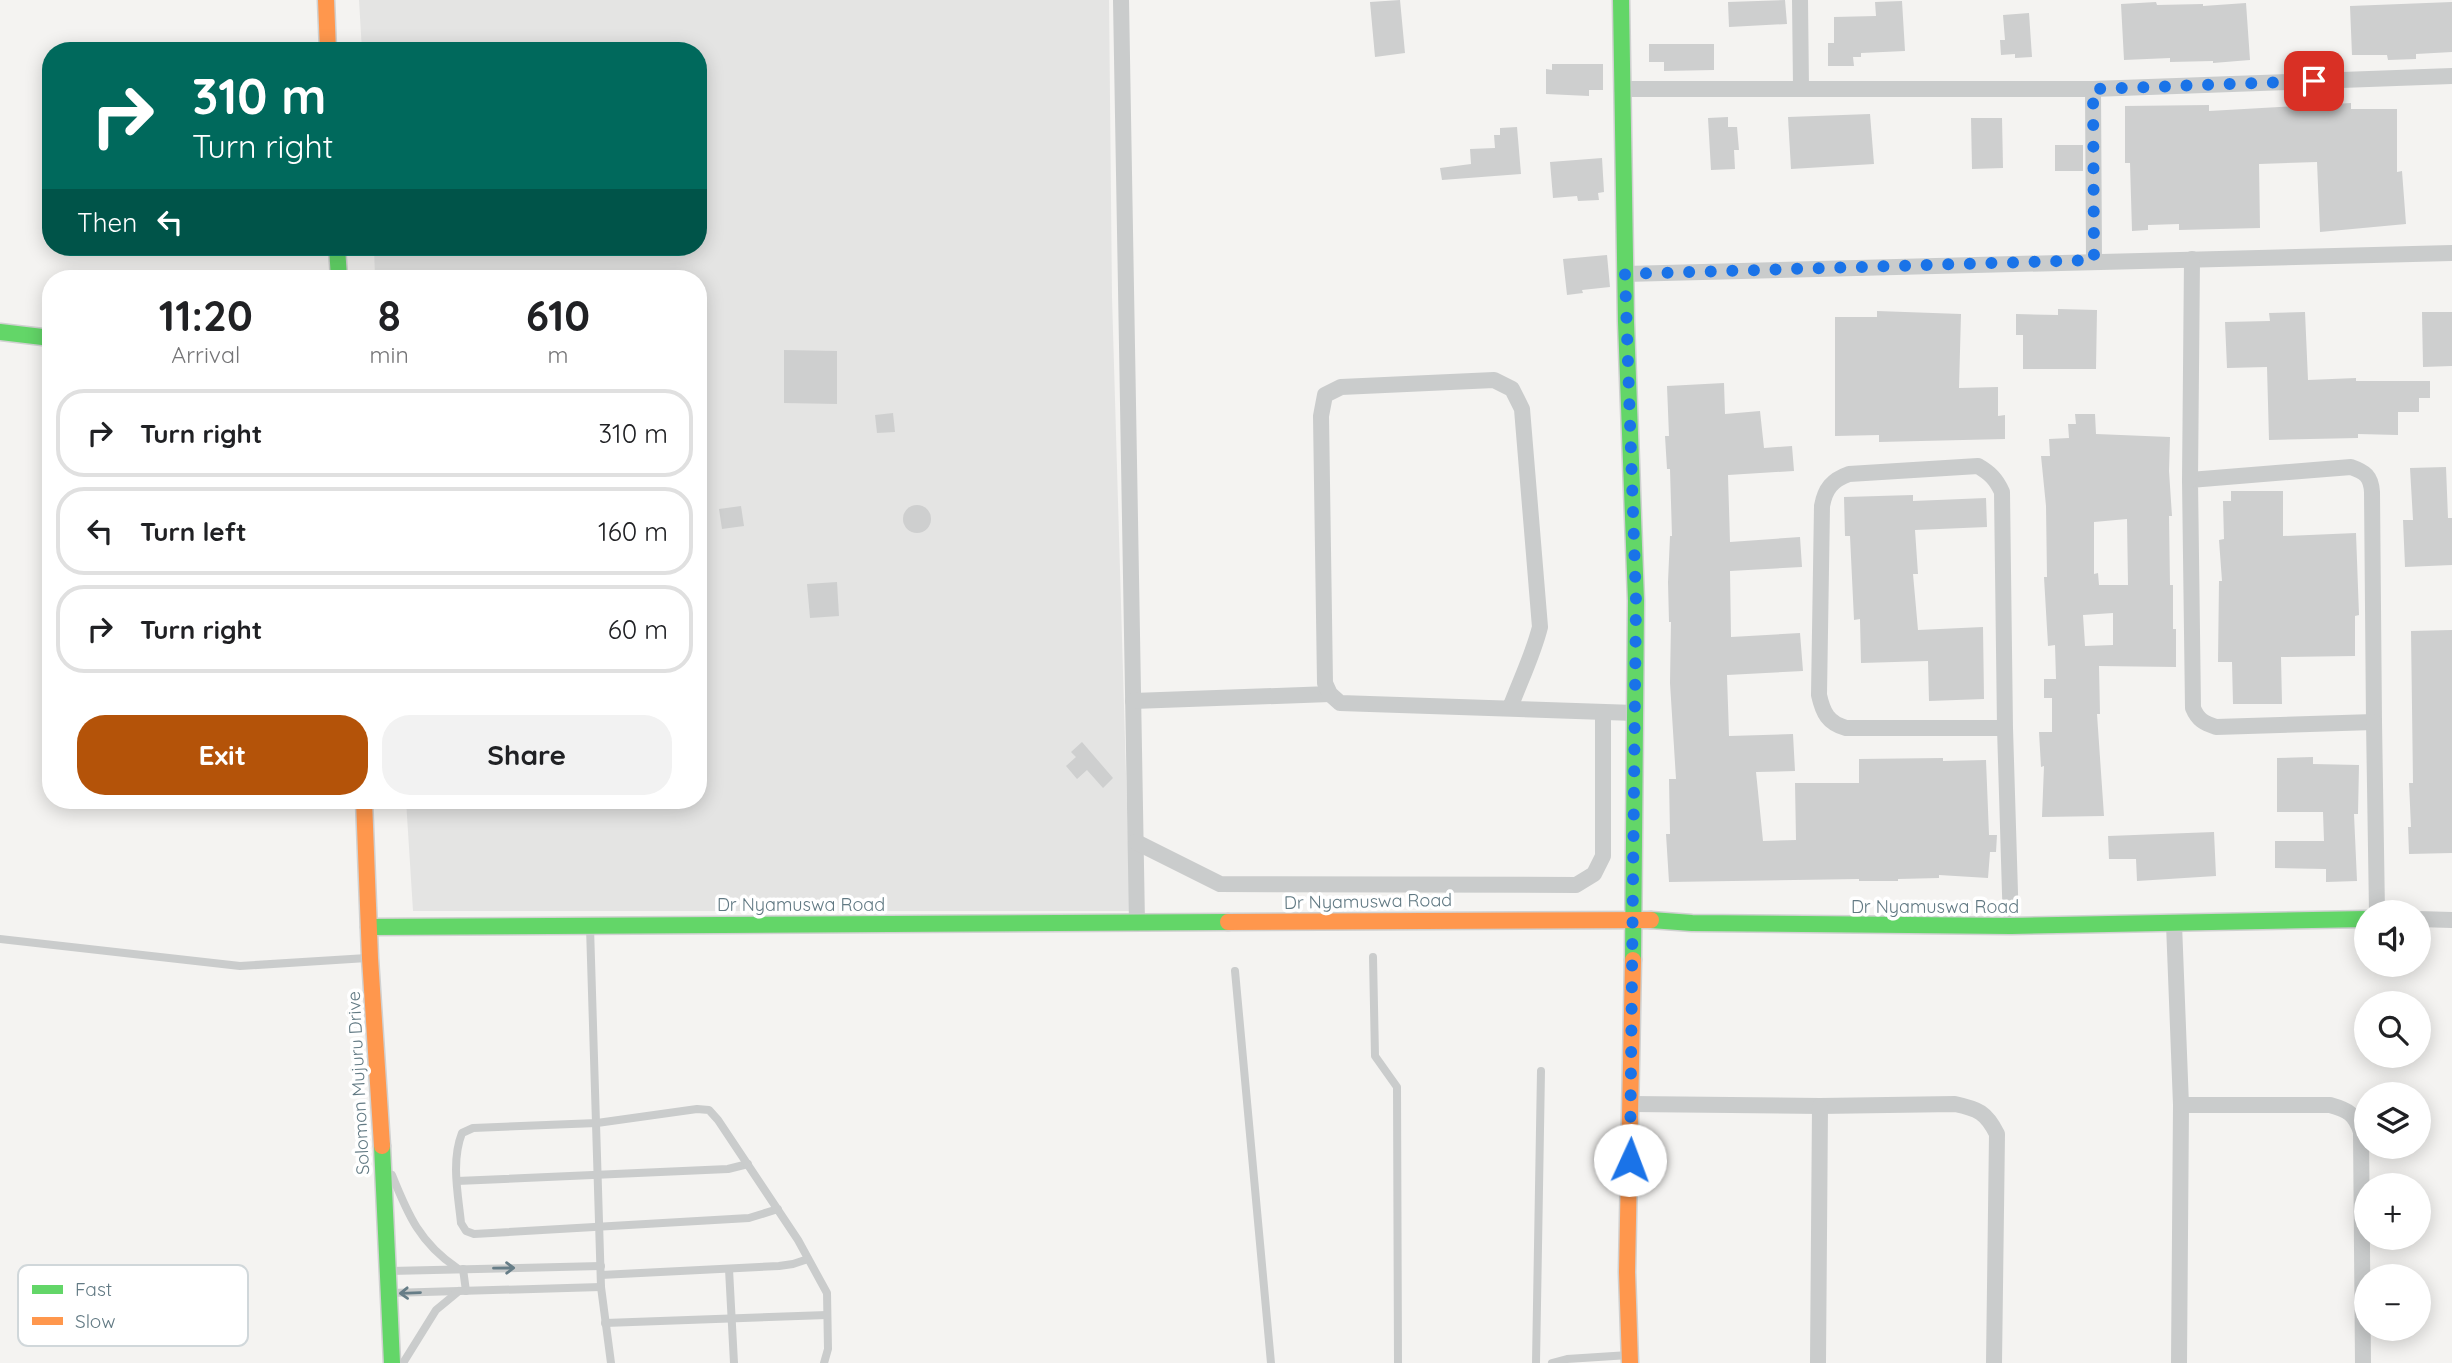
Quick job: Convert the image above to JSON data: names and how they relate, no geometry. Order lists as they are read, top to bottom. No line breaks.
{"streets":{"street":["Dr Nyamuswa Road","Solomon Mujuru Drive"]},"crossings":[["Dr Nyamuswa Road","Solomon Mujuru Drive"]],"legend":["Fast","Slow"],"page":{"turn":["310 m","Turn right"],"then":"Then","eta":["11:20","Arrival","8","min","610","m"],"list":[{"name":"Turn right","value":"310 m"},{"name":"Turn left","value":"160 m"},{"name":"Turn right","value":"60 m"}],"buttons":["Exit","Share"],"map_buttons":["+","−"]}}
